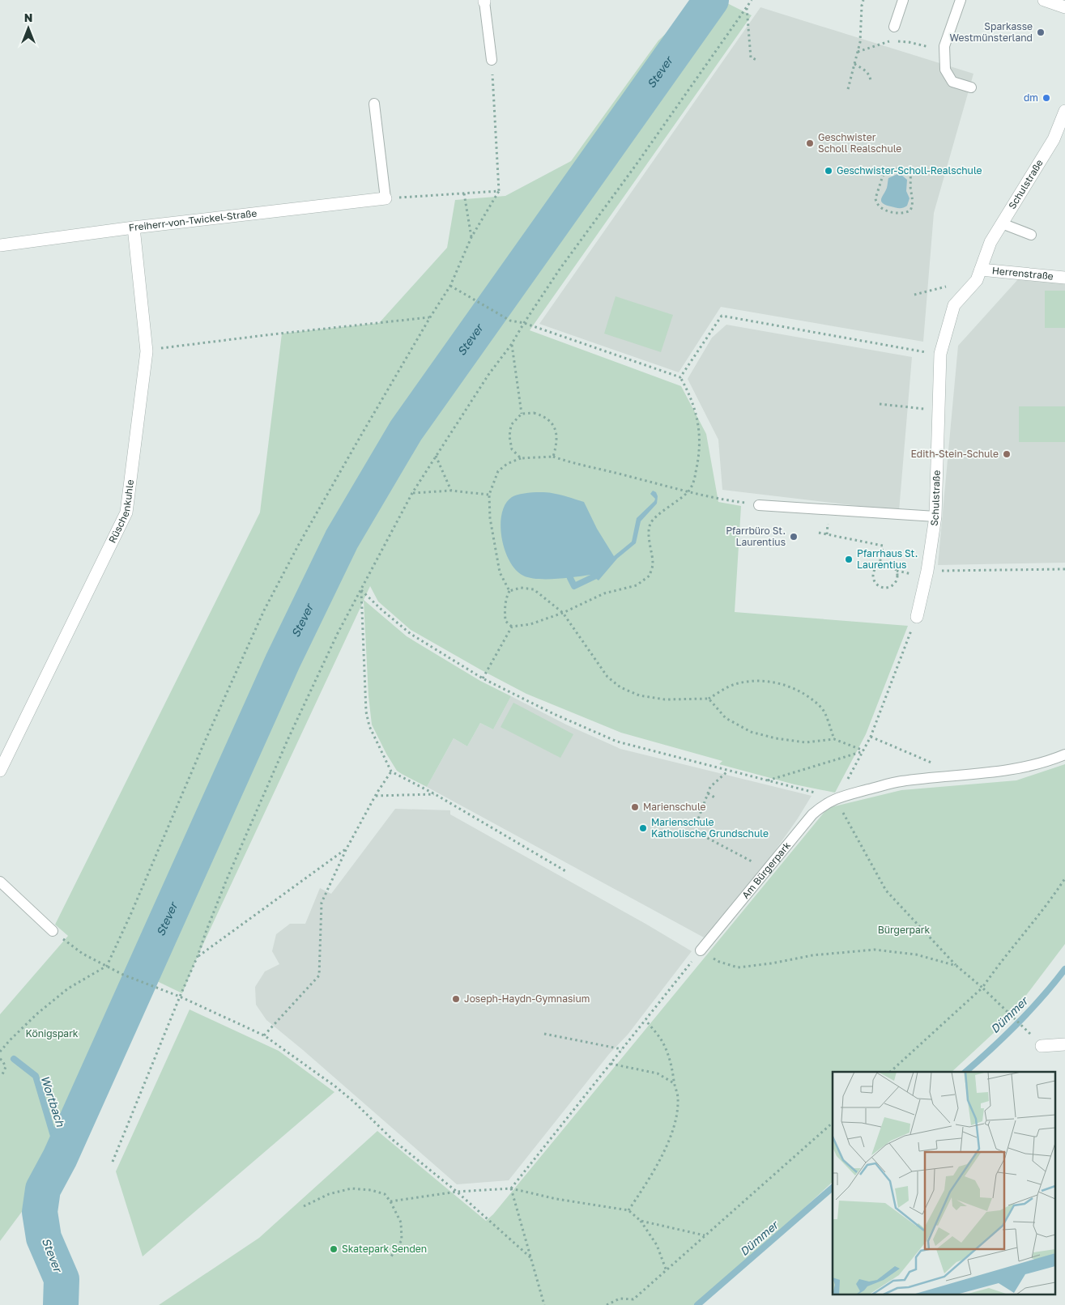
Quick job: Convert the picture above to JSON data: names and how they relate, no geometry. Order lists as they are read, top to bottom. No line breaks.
{"streets":{"street":["Schulstraße","Freiherr-von-Twickel-Straße","Herrenstraße","Rüschenkuhle"],"lane":["Am Bürgerpark"]},"crossings":[["Schulstraße","Herrenstraße"],["Freiherr-von-Twickel-Straße","Rüschenkuhle"]],"water":["Stever","Dümmer","Wortbach"],"parks":["Bürgerpark","Königspark"],"places":["Sparkasse Westmünsterland","dm","Geschwister Scholl Realschule","Geschwister-Scholl-Realschule","Edith-Stein-Schule","Pfarrbüro St. Laurentius","Pfarrhaus St. Laurentius","Marienschule","Marienschule Katholische Grundschule","Joseph-Haydn-Gymnasium","Skatepark Senden"],"north":"top"}
